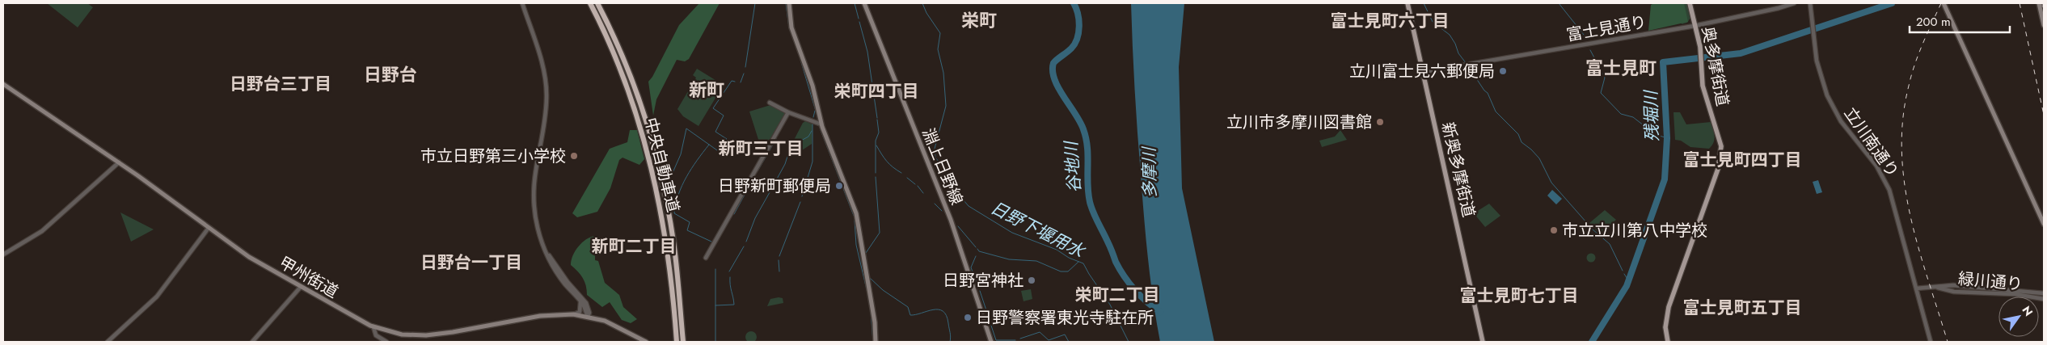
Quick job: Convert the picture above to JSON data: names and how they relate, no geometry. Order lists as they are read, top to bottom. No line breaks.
{"streets":{"highway":["中央自動車道"],"main road":["奥多摩街道","淵上日野線","新奥多摩街道","甲州街道"],"street":["富士見通り","立川南通り","緑川通り"]},"crossings":[["富士見通り","奥多摩街道"],["富士見通り","新奥多摩街道"],["立川南通り","緑川通り"]],"districts":["栄町","富士見町六丁目","富士見町","日野台","日野台三丁目","新町","栄町四丁目","新町三丁目","富士見町四丁目","新町二丁目","日野台一丁目","栄町二丁目","富士見町七丁目","富士見町五丁目"],"water":["残堀川","谷地川","多摩川","日野下堰用水"],"places":["立川富士見六郵便局","立川市多摩川図書館","市立日野第三小学校","日野新町郵便局","市立立川第八中学校","日野宮神社","日野警察署東光寺駐在所"],"scale_bar":"200 m","north":"top right"}
